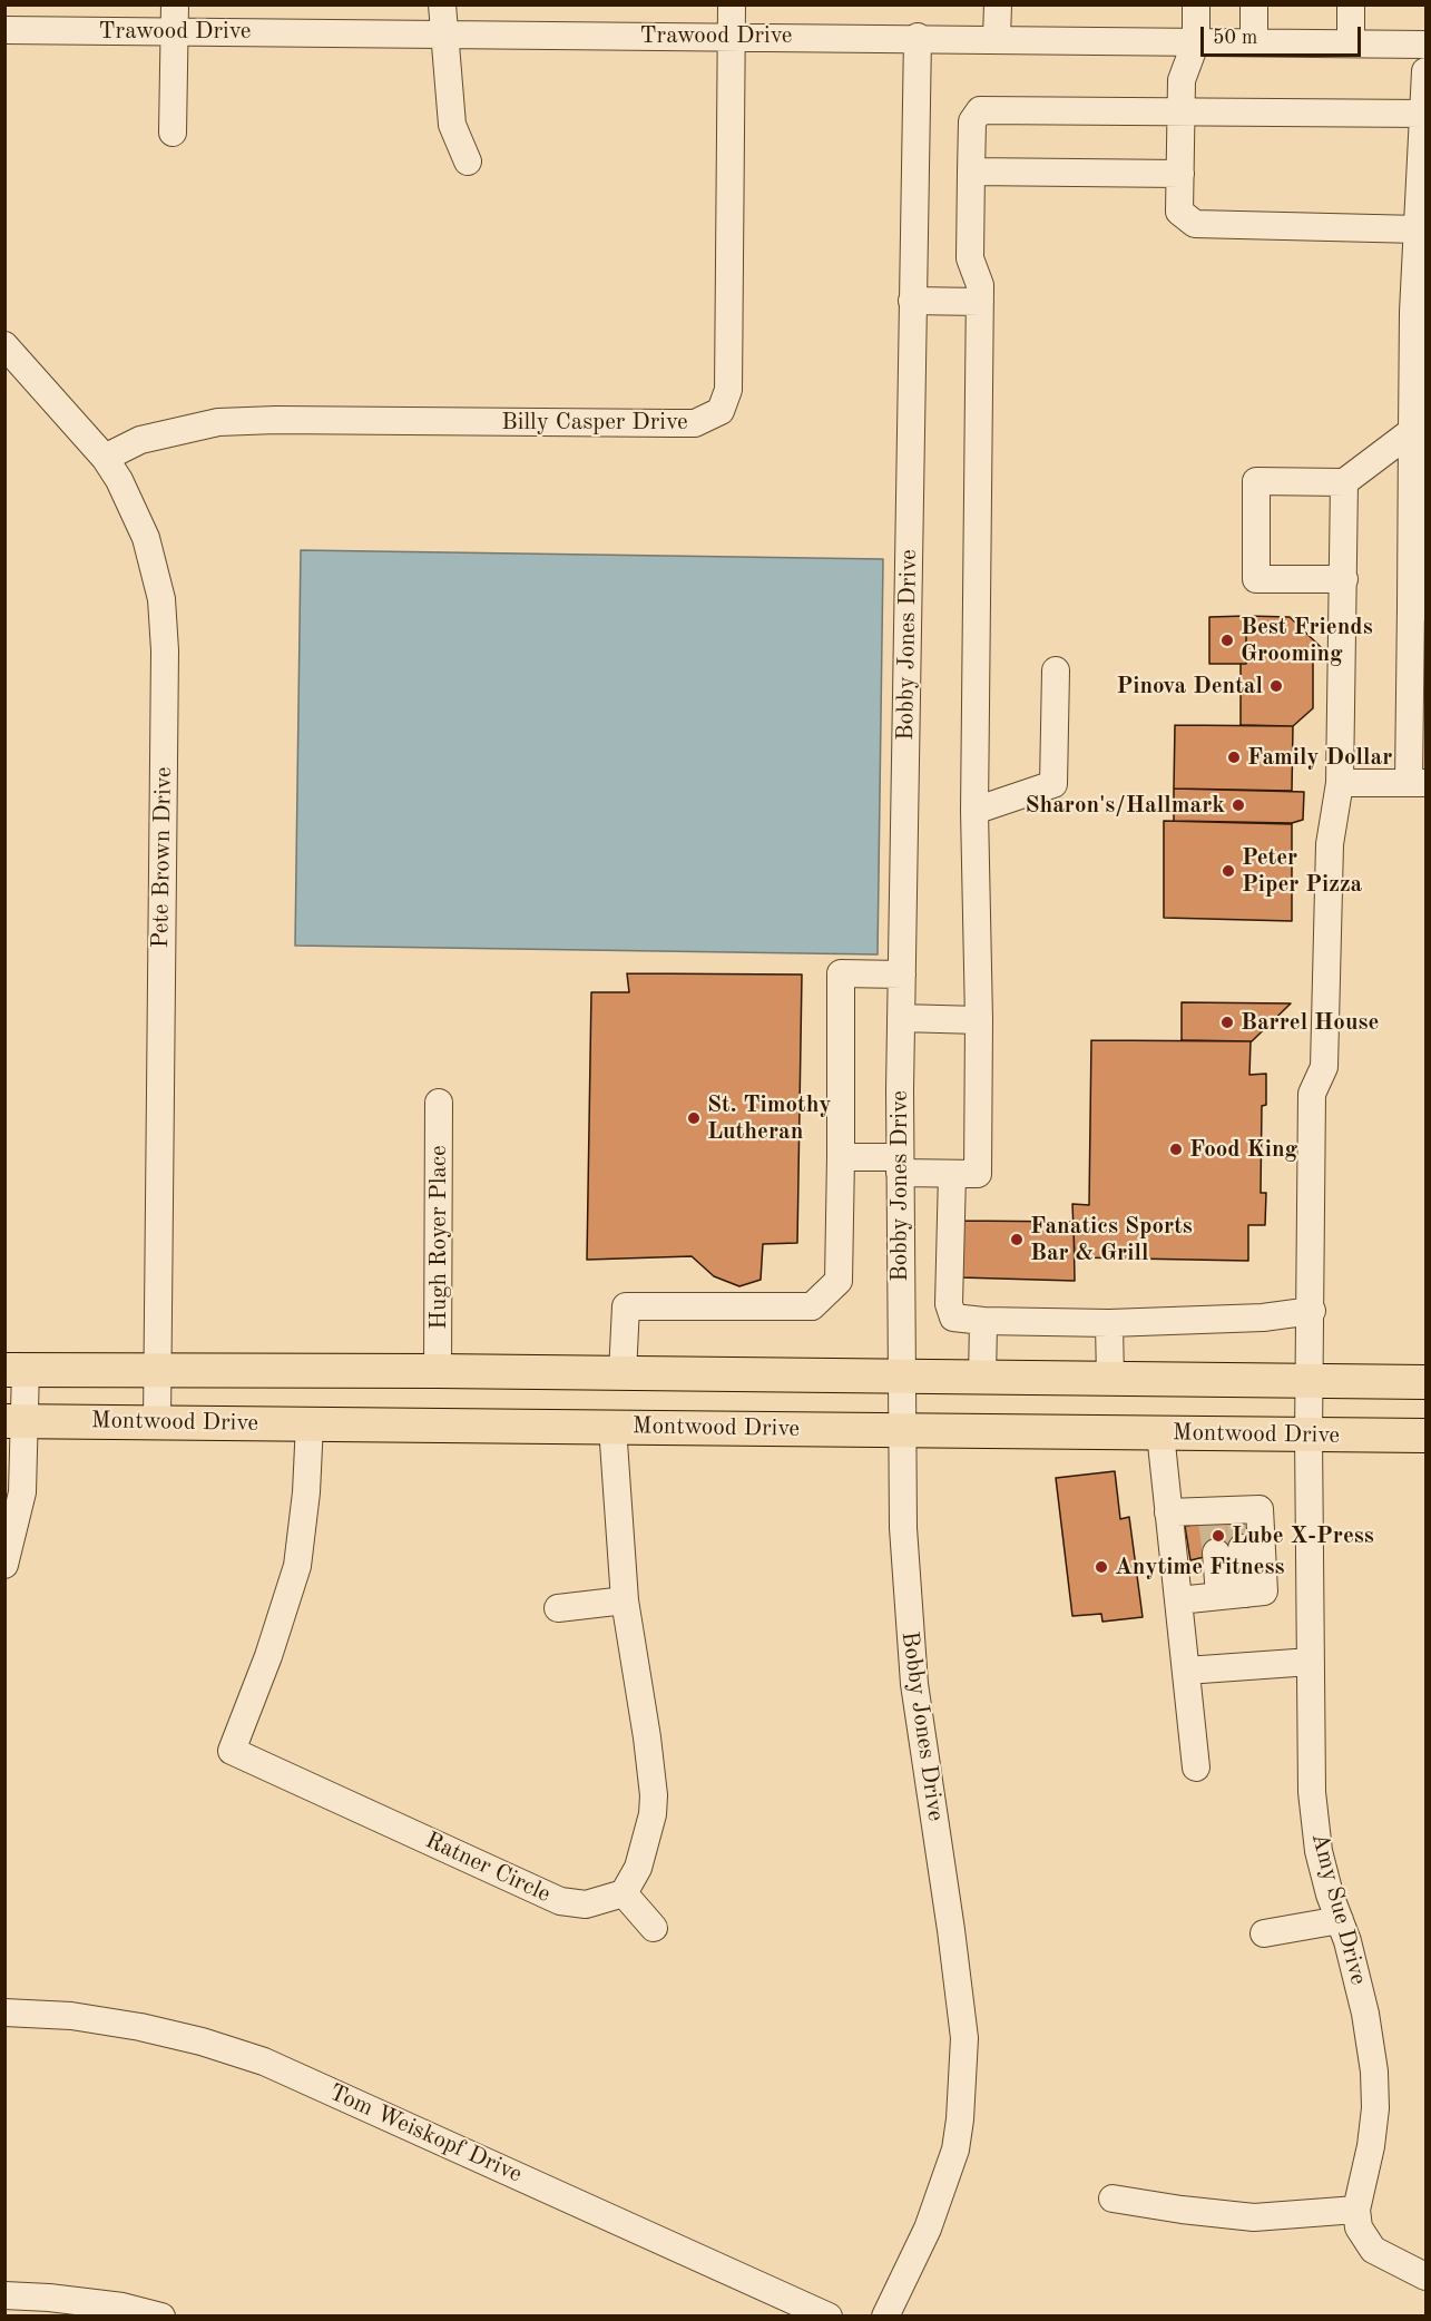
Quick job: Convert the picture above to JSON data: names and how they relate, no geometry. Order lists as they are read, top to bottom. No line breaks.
{"streets":{"main road":["Montwood Drive"],"street":["Trawood Drive","Billy Casper Drive","Bobby Jones Drive","Pete Brown Drive","Hugh Royer Place","Ratner Circle","Amy Sue Drive","Tom Weiskopf Drive"]},"crossings":[["Trawood Drive","Billy Casper Drive"],["Trawood Drive","Bobby Jones Drive"],["Billy Casper Drive","Pete Brown Drive"],["Bobby Jones Drive","Montwood Drive"],["Pete Brown Drive","Montwood Drive"],["Montwood Drive","Ratner Circle"],["Montwood Drive","Amy Sue Drive"]],"places":["Best Friends Grooming","Pinova Dental","Family Dollar","Sharon's/Hallmark","Peter Piper Pizza","Barrel House","St. Timothy Lutheran","Food King","Fanatics Sports Bar & Grill","Lube X-Press","Anytime Fitness"],"scale_bar":"50 m"}
